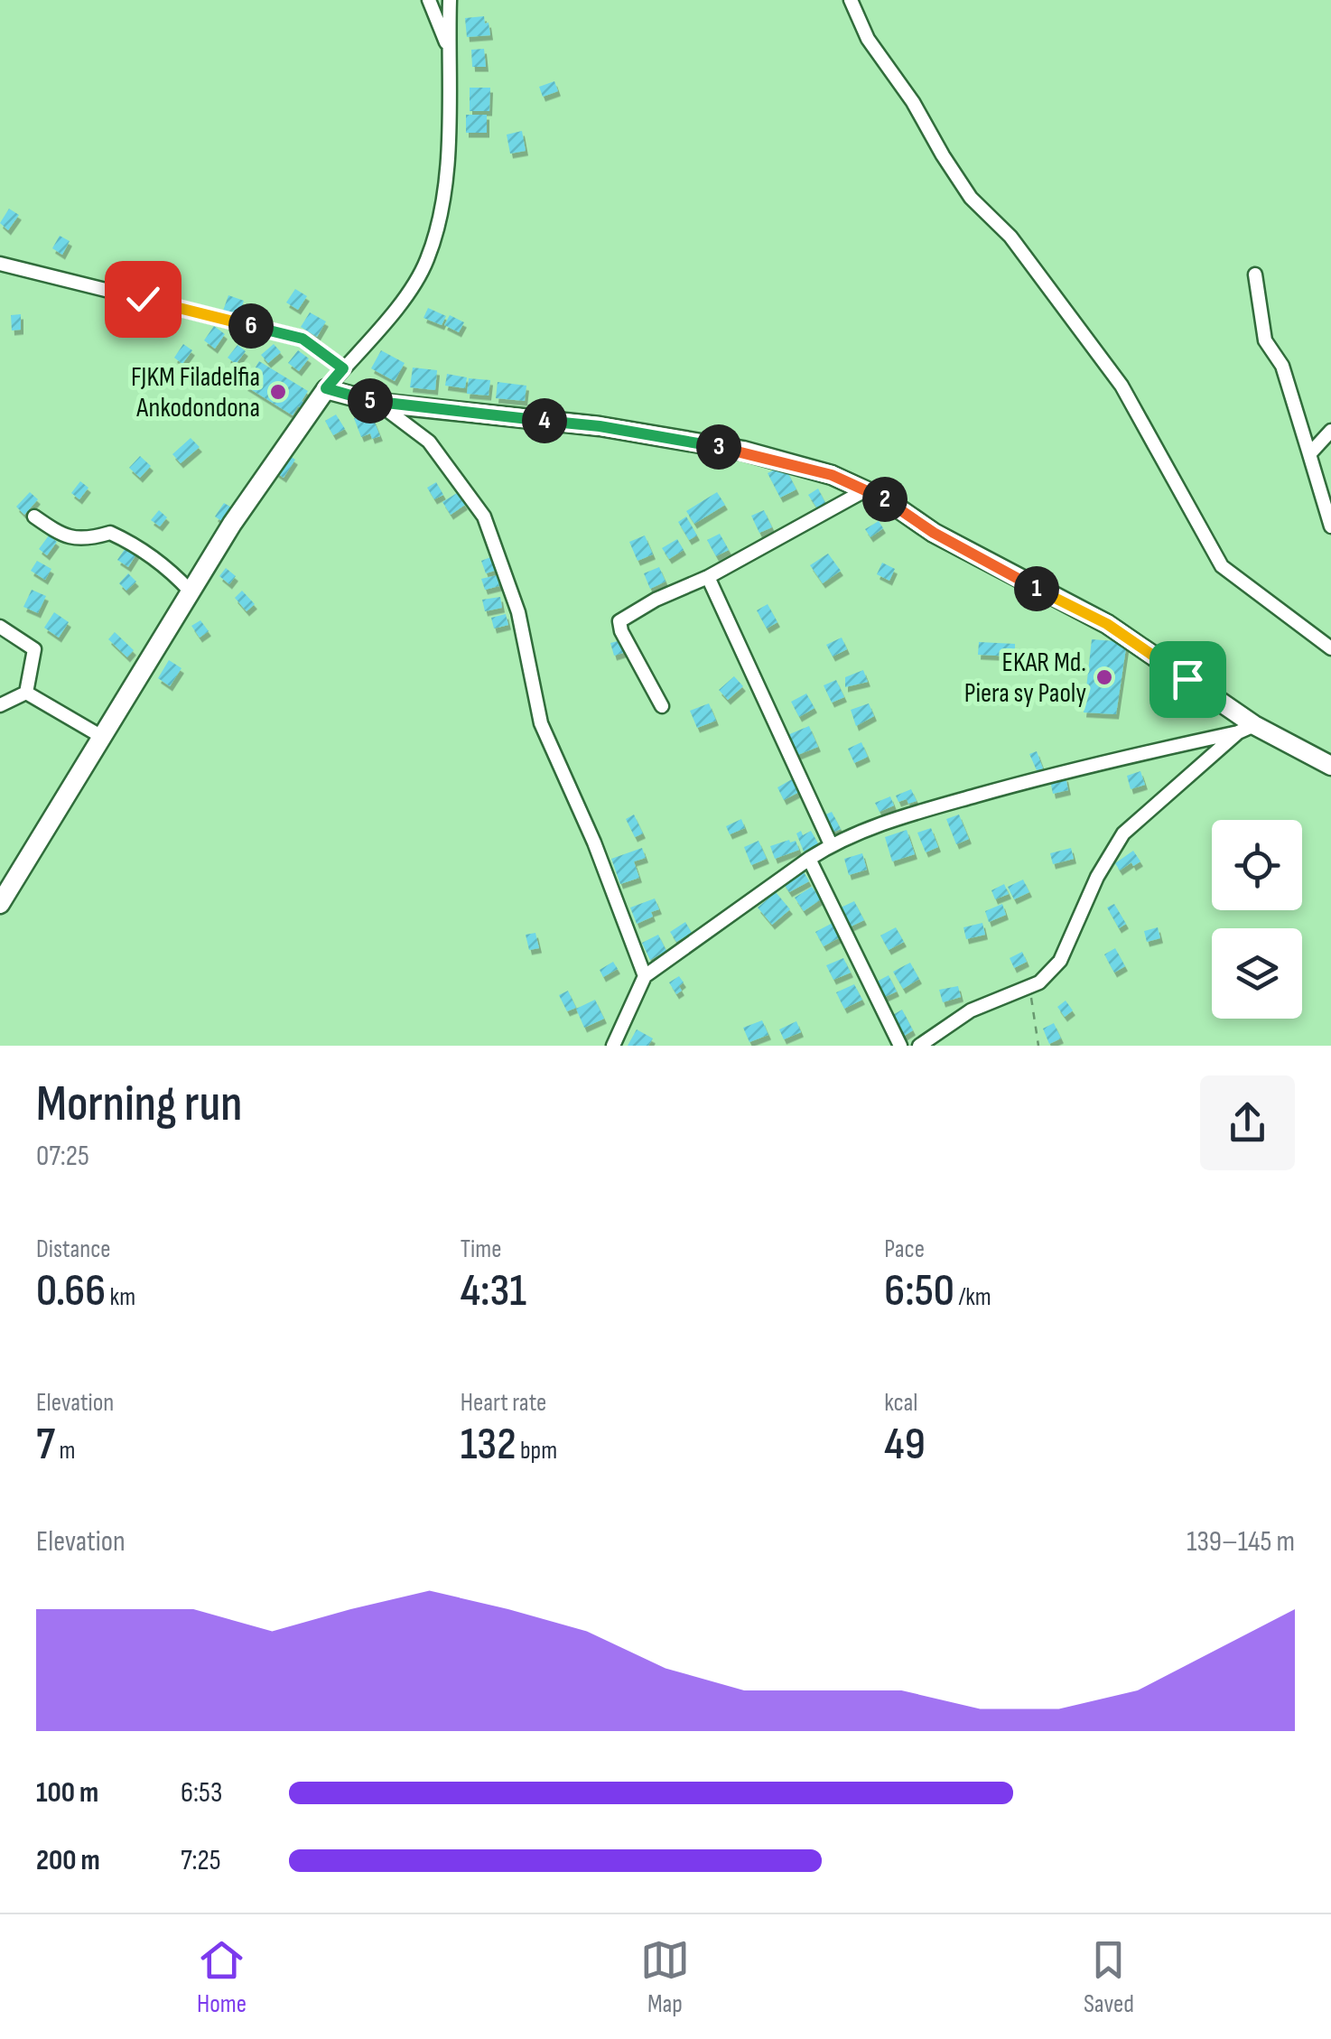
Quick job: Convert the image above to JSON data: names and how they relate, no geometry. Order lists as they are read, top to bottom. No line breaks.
{"places":["FJKM Filadelfia Ankodondona","EKAR Md. Piera sy Paoly"],"page":{"pins":["6","5","4","3","2","1"],"heading":["Morning run","07:25"],"stats":[["Distance","0.66 km"],["Time","4:31"],["Pace","6:50 /km"],["Elevation","7 m"],["Heart rate","132 bpm"],["kcal","49"]],"chart":["Elevation","139–145 m"],"list":[{"name":"100 m","note":"6:53"},{"name":"200 m","note":"7:25"}],"tabs":["Home","Map","Saved"]}}
